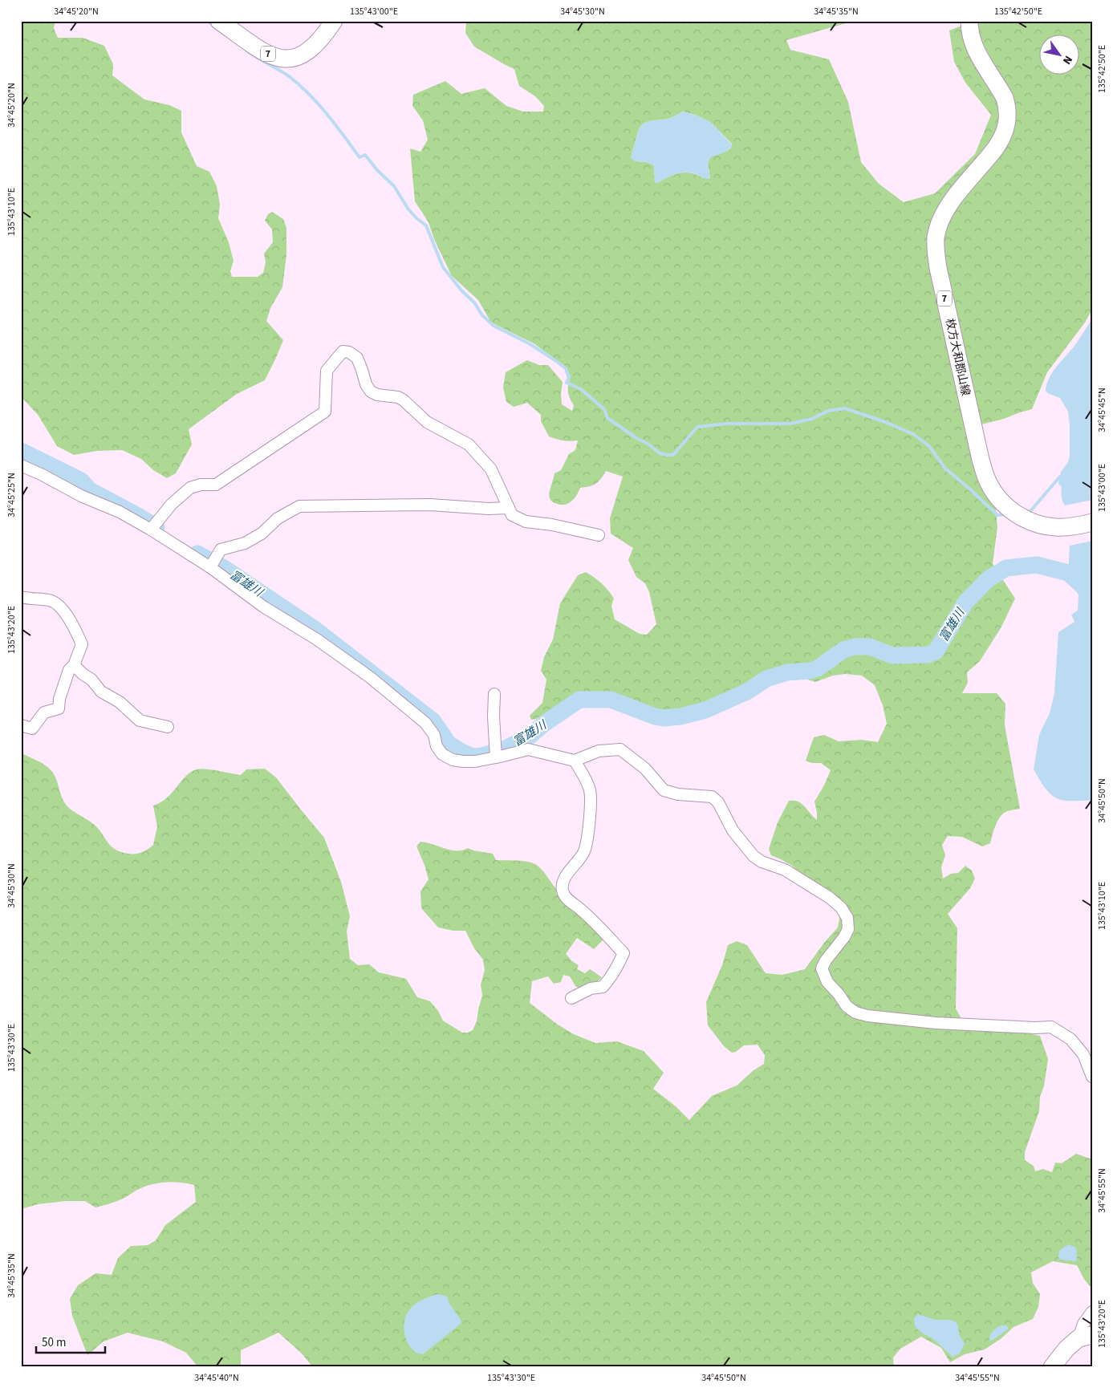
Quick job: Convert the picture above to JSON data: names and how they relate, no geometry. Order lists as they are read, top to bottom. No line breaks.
{"streets":{"main road":["7","枚方大和郡山線"]},"water":["富雄川"],"scale_bar":"50 m","north":"bottom right","coordinates":["34°45'20\"N","135°43'00\"E","34°45'30\"N","34°45'35\"N","135°42'50\"E","135°43'10\"E","34°45'45\"N","34°45'25\"N","135°43'20\"E","34°45'50\"N","135°43'30\"E","34°45'55\"N","34°45'40\"N"]}
